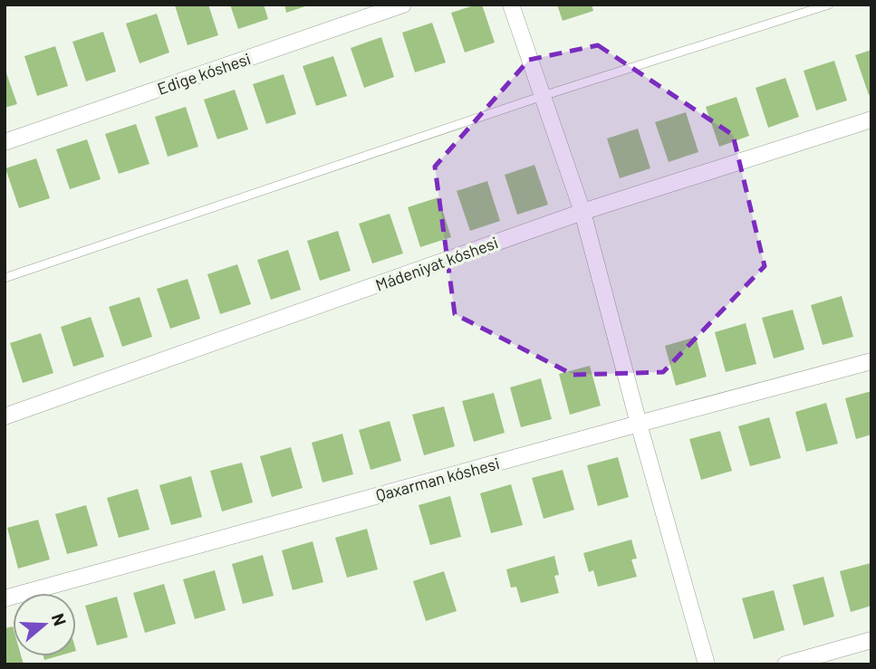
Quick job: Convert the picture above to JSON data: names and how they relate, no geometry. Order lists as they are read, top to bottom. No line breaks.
{"streets":{"street":["Edige kóshesi","Mádeniyat kóshesi","Qaxarman kóshesi"]},"north":"right"}
